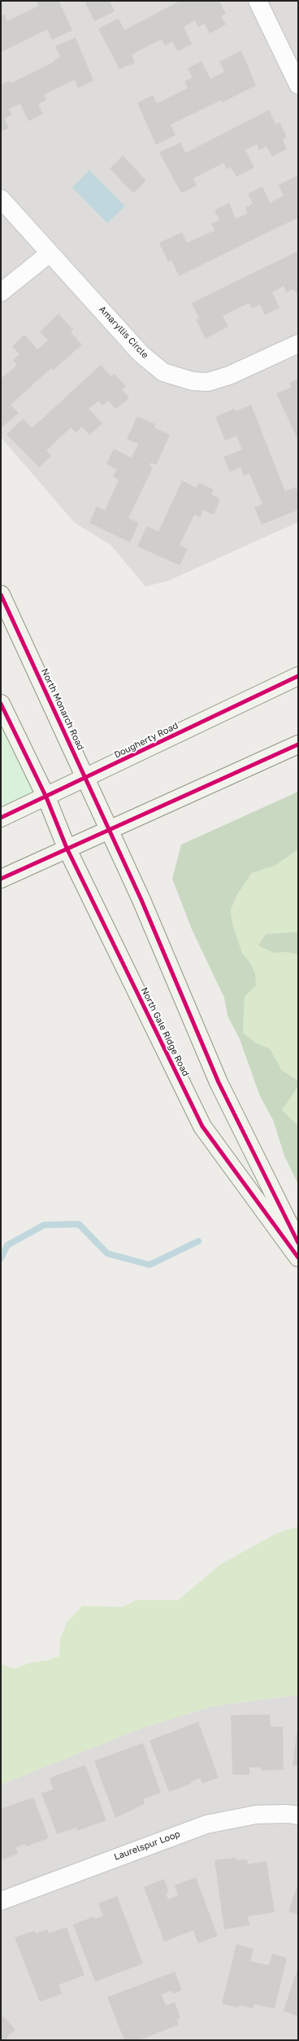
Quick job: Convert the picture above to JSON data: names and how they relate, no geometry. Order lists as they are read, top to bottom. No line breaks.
{"streets":{"street":["Amaryllis Circle","North Monarch Road","Dougherty Road","North Gale Ridge Road","Laurelspur Loop"]},"crossings":[["North Monarch Road","Dougherty Road"],["Dougherty Road","North Gale Ridge Road"]]}
